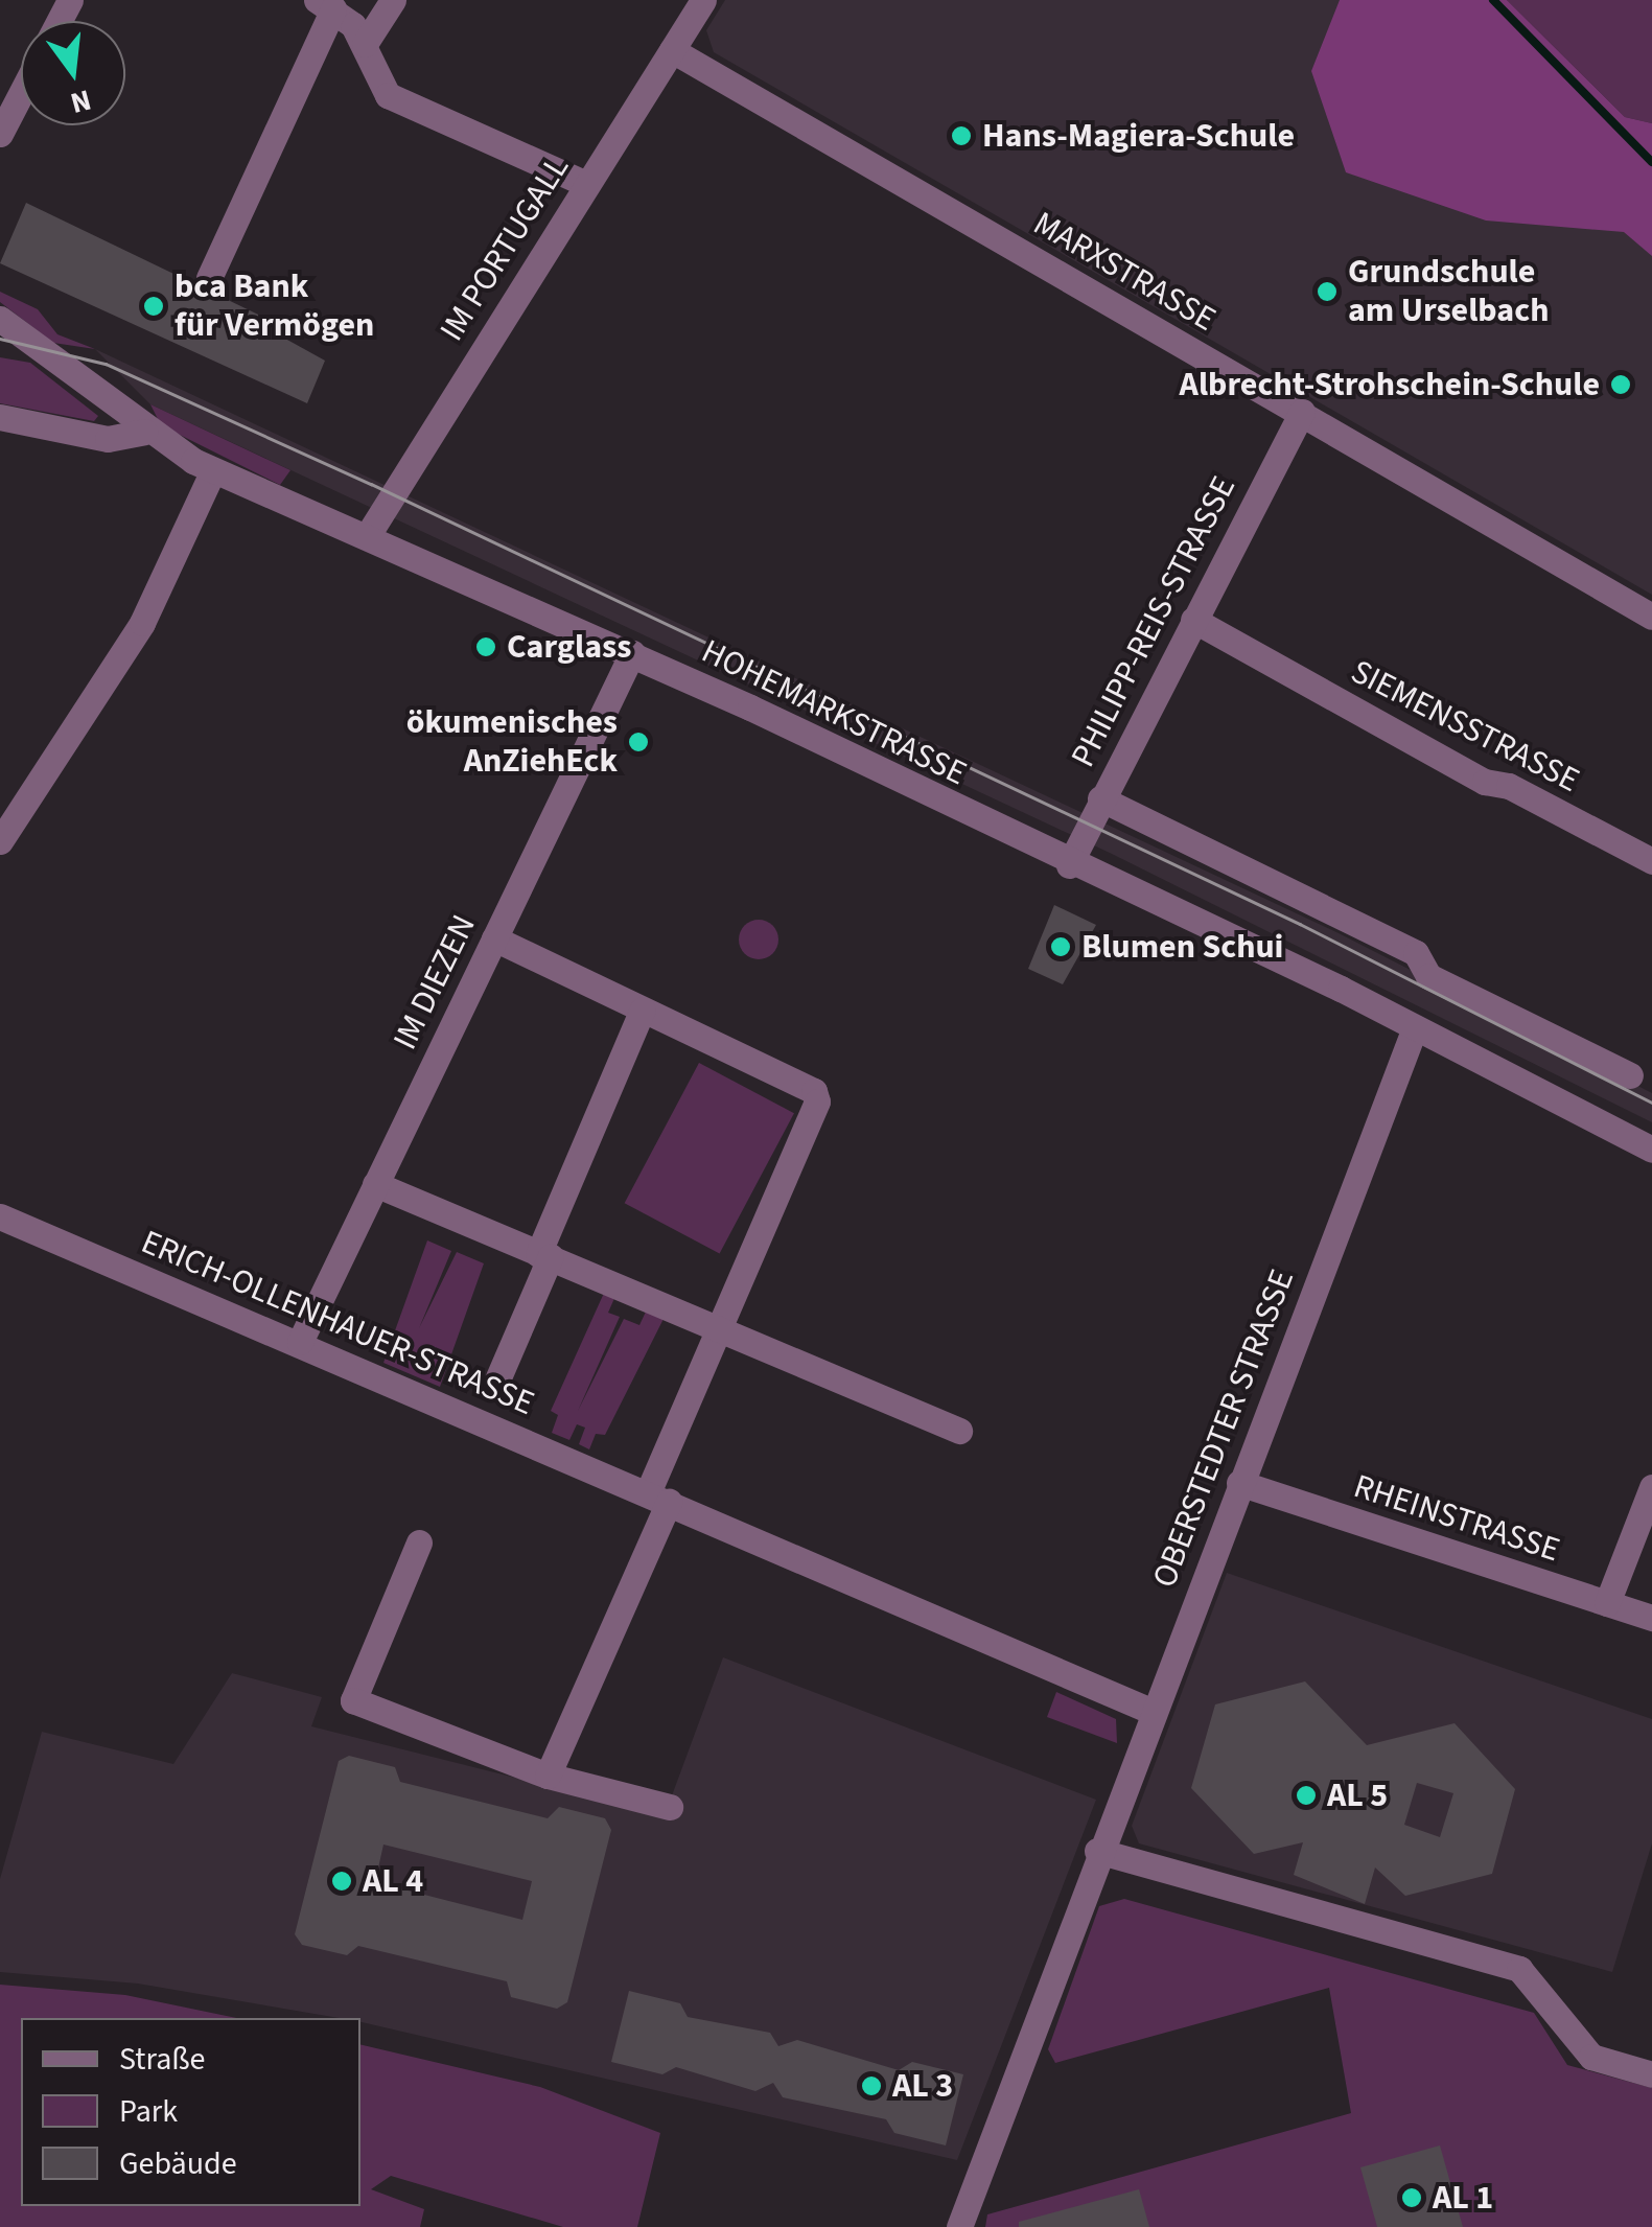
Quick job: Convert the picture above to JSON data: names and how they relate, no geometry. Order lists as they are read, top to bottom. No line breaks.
{"streets":{"street":["IM PORTUGALL","MARXSTRASSE","PHILIPP-REIS-STRASSE","HOHEMARKSTRASSE","SIEMENSSTRASSE","IM DIEZEN","ERICH-OLLENHAUER-STRASSE","OBERSTEDTER STRASSE","RHEINSTRASSE"]},"crossings":[["IM PORTUGALL","MARXSTRASSE"],["IM PORTUGALL","HOHEMARKSTRASSE"],["MARXSTRASSE","PHILIPP-REIS-STRASSE"],["PHILIPP-REIS-STRASSE","HOHEMARKSTRASSE"],["PHILIPP-REIS-STRASSE","SIEMENSSTRASSE"],["HOHEMARKSTRASSE","IM DIEZEN"],["HOHEMARKSTRASSE","OBERSTEDTER STRASSE"],["IM DIEZEN","ERICH-OLLENHAUER-STRASSE"],["ERICH-OLLENHAUER-STRASSE","OBERSTEDTER STRASSE"],["OBERSTEDTER STRASSE","RHEINSTRASSE"]],"places":["Hans-Magiera-Schule","Grundschule am Urselbach","bca Bank für Vermögen","Albrecht-Strohschein-Schule","Carglass","ökumenisches AnZiehEck","Blumen Schui","AL 5","AL 4","AL 3","AL 1"],"legend":["Straße","Park","Gebäude"],"north":"bottom"}
